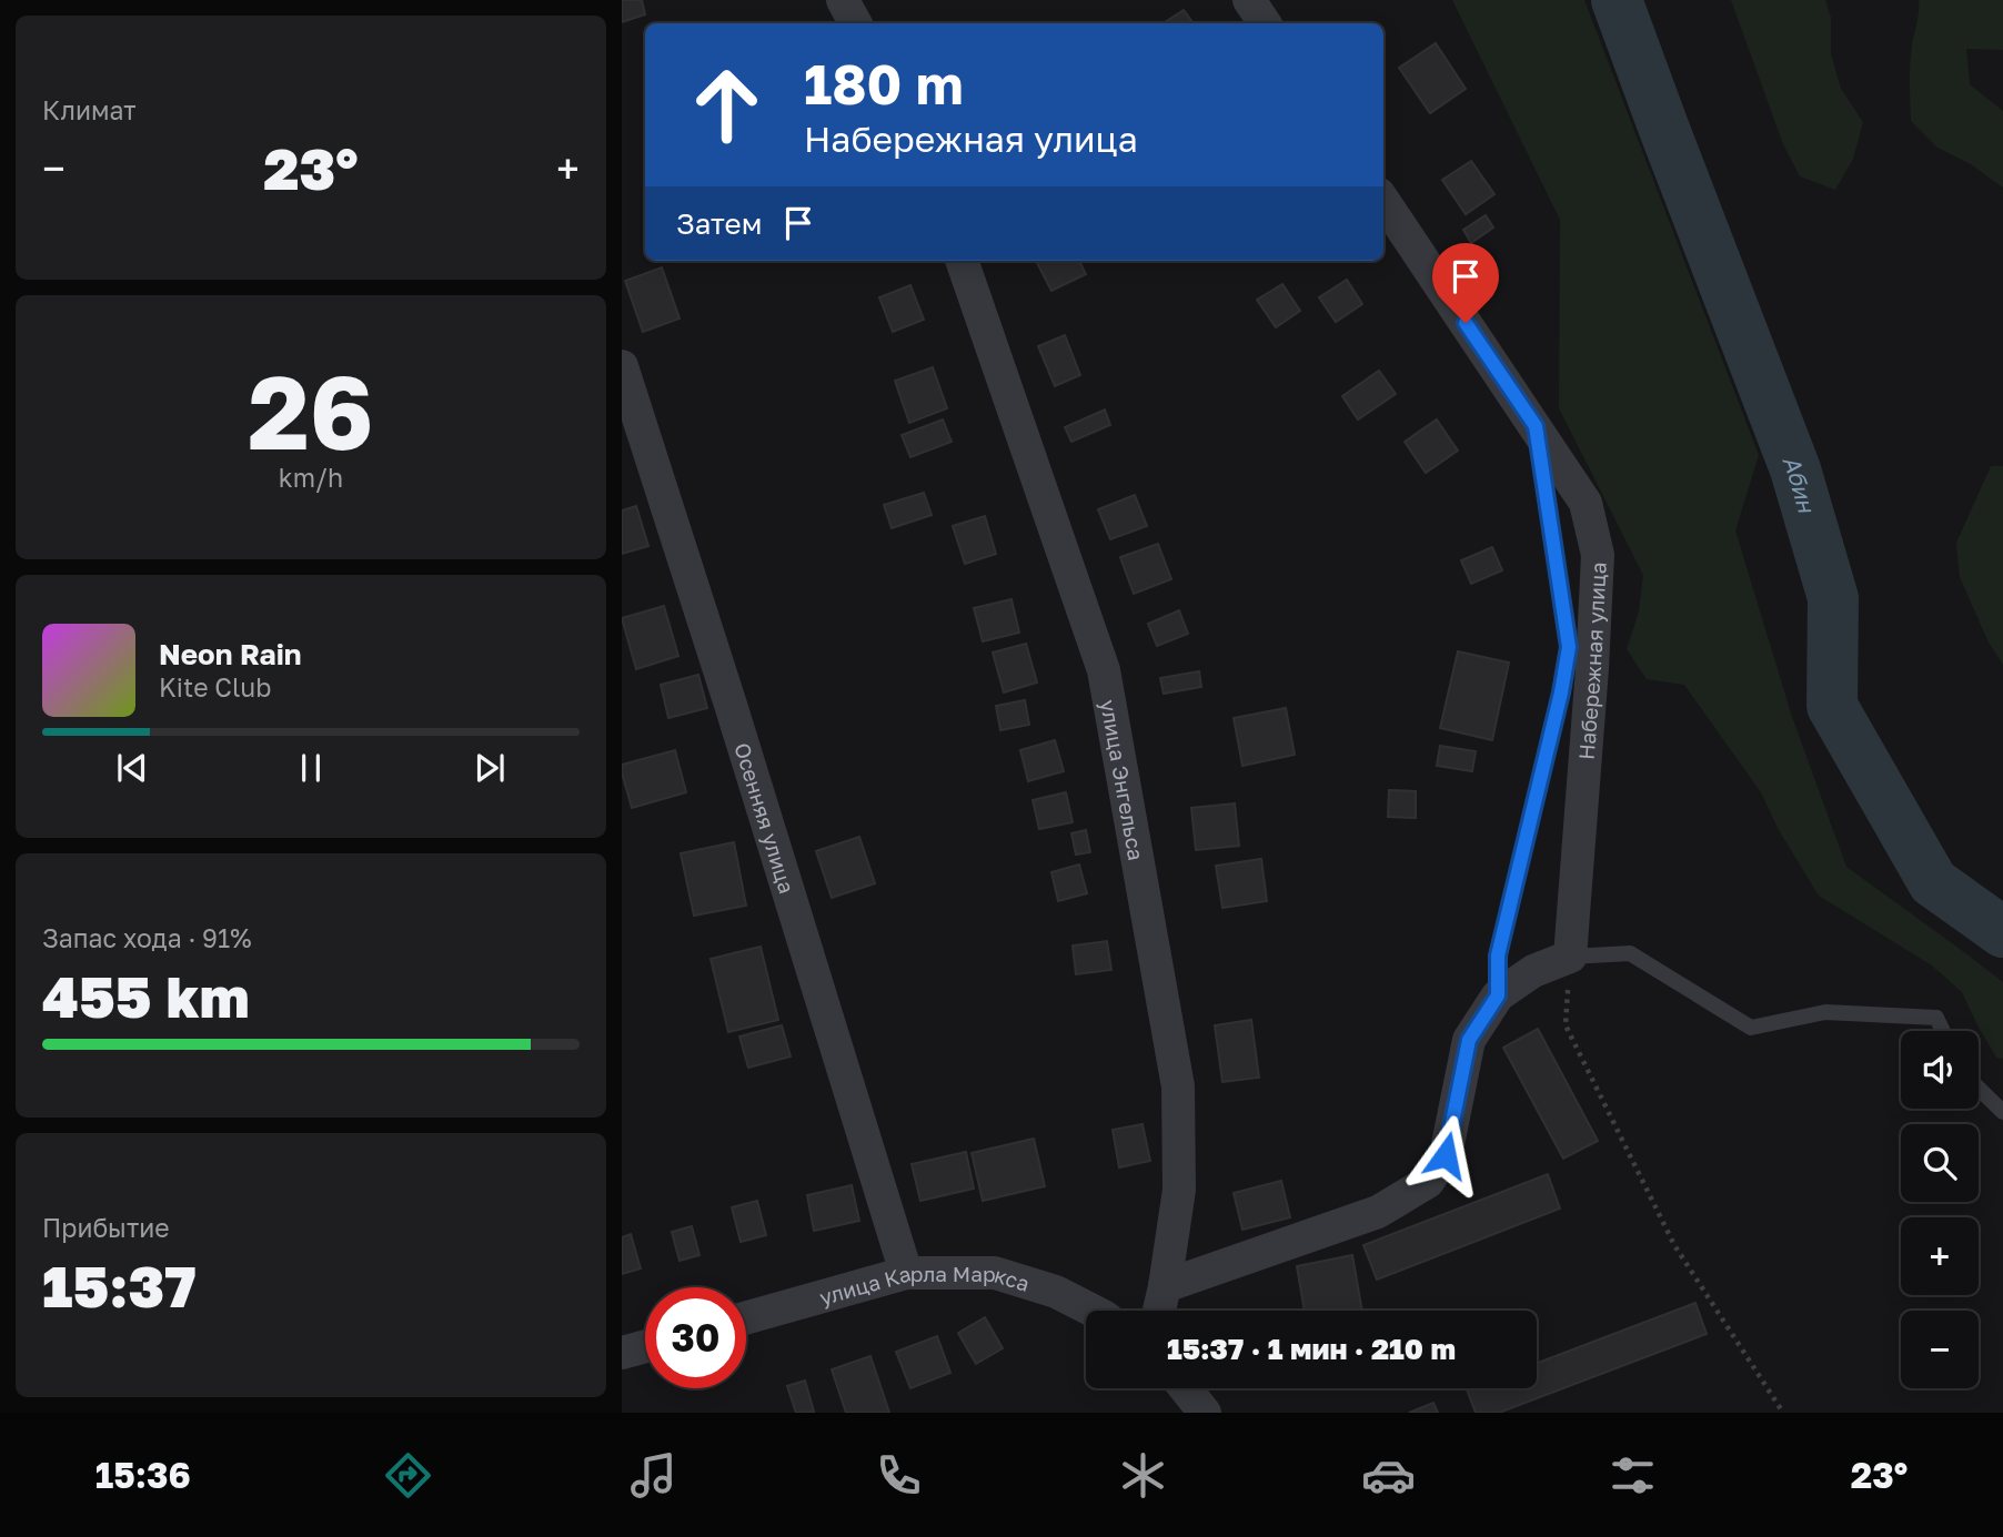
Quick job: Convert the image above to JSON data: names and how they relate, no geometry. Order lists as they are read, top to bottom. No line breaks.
{"streets":{"street":["Набережная улица","улица Энгельса","Осенняя улица","улица Карла Маркса"]},"crossings":[["Осенняя улица","улица Карла Маркса"]],"water":["Абин"],"page":{"tile":["Климат",["26","km/h"],["Запас хода · 91%","455 km"],["Прибытие","15:37"]],"turn":["180 m","Набережная улица"],"heat":["−","23°","+"],"then":"Затем","song":["Neon Rain","Kite Club"],"map_buttons":["+","−"],"limit":"30","trip":"15:37 · 1 мин · 210 m","tabs":["15:36","23°"]}}
